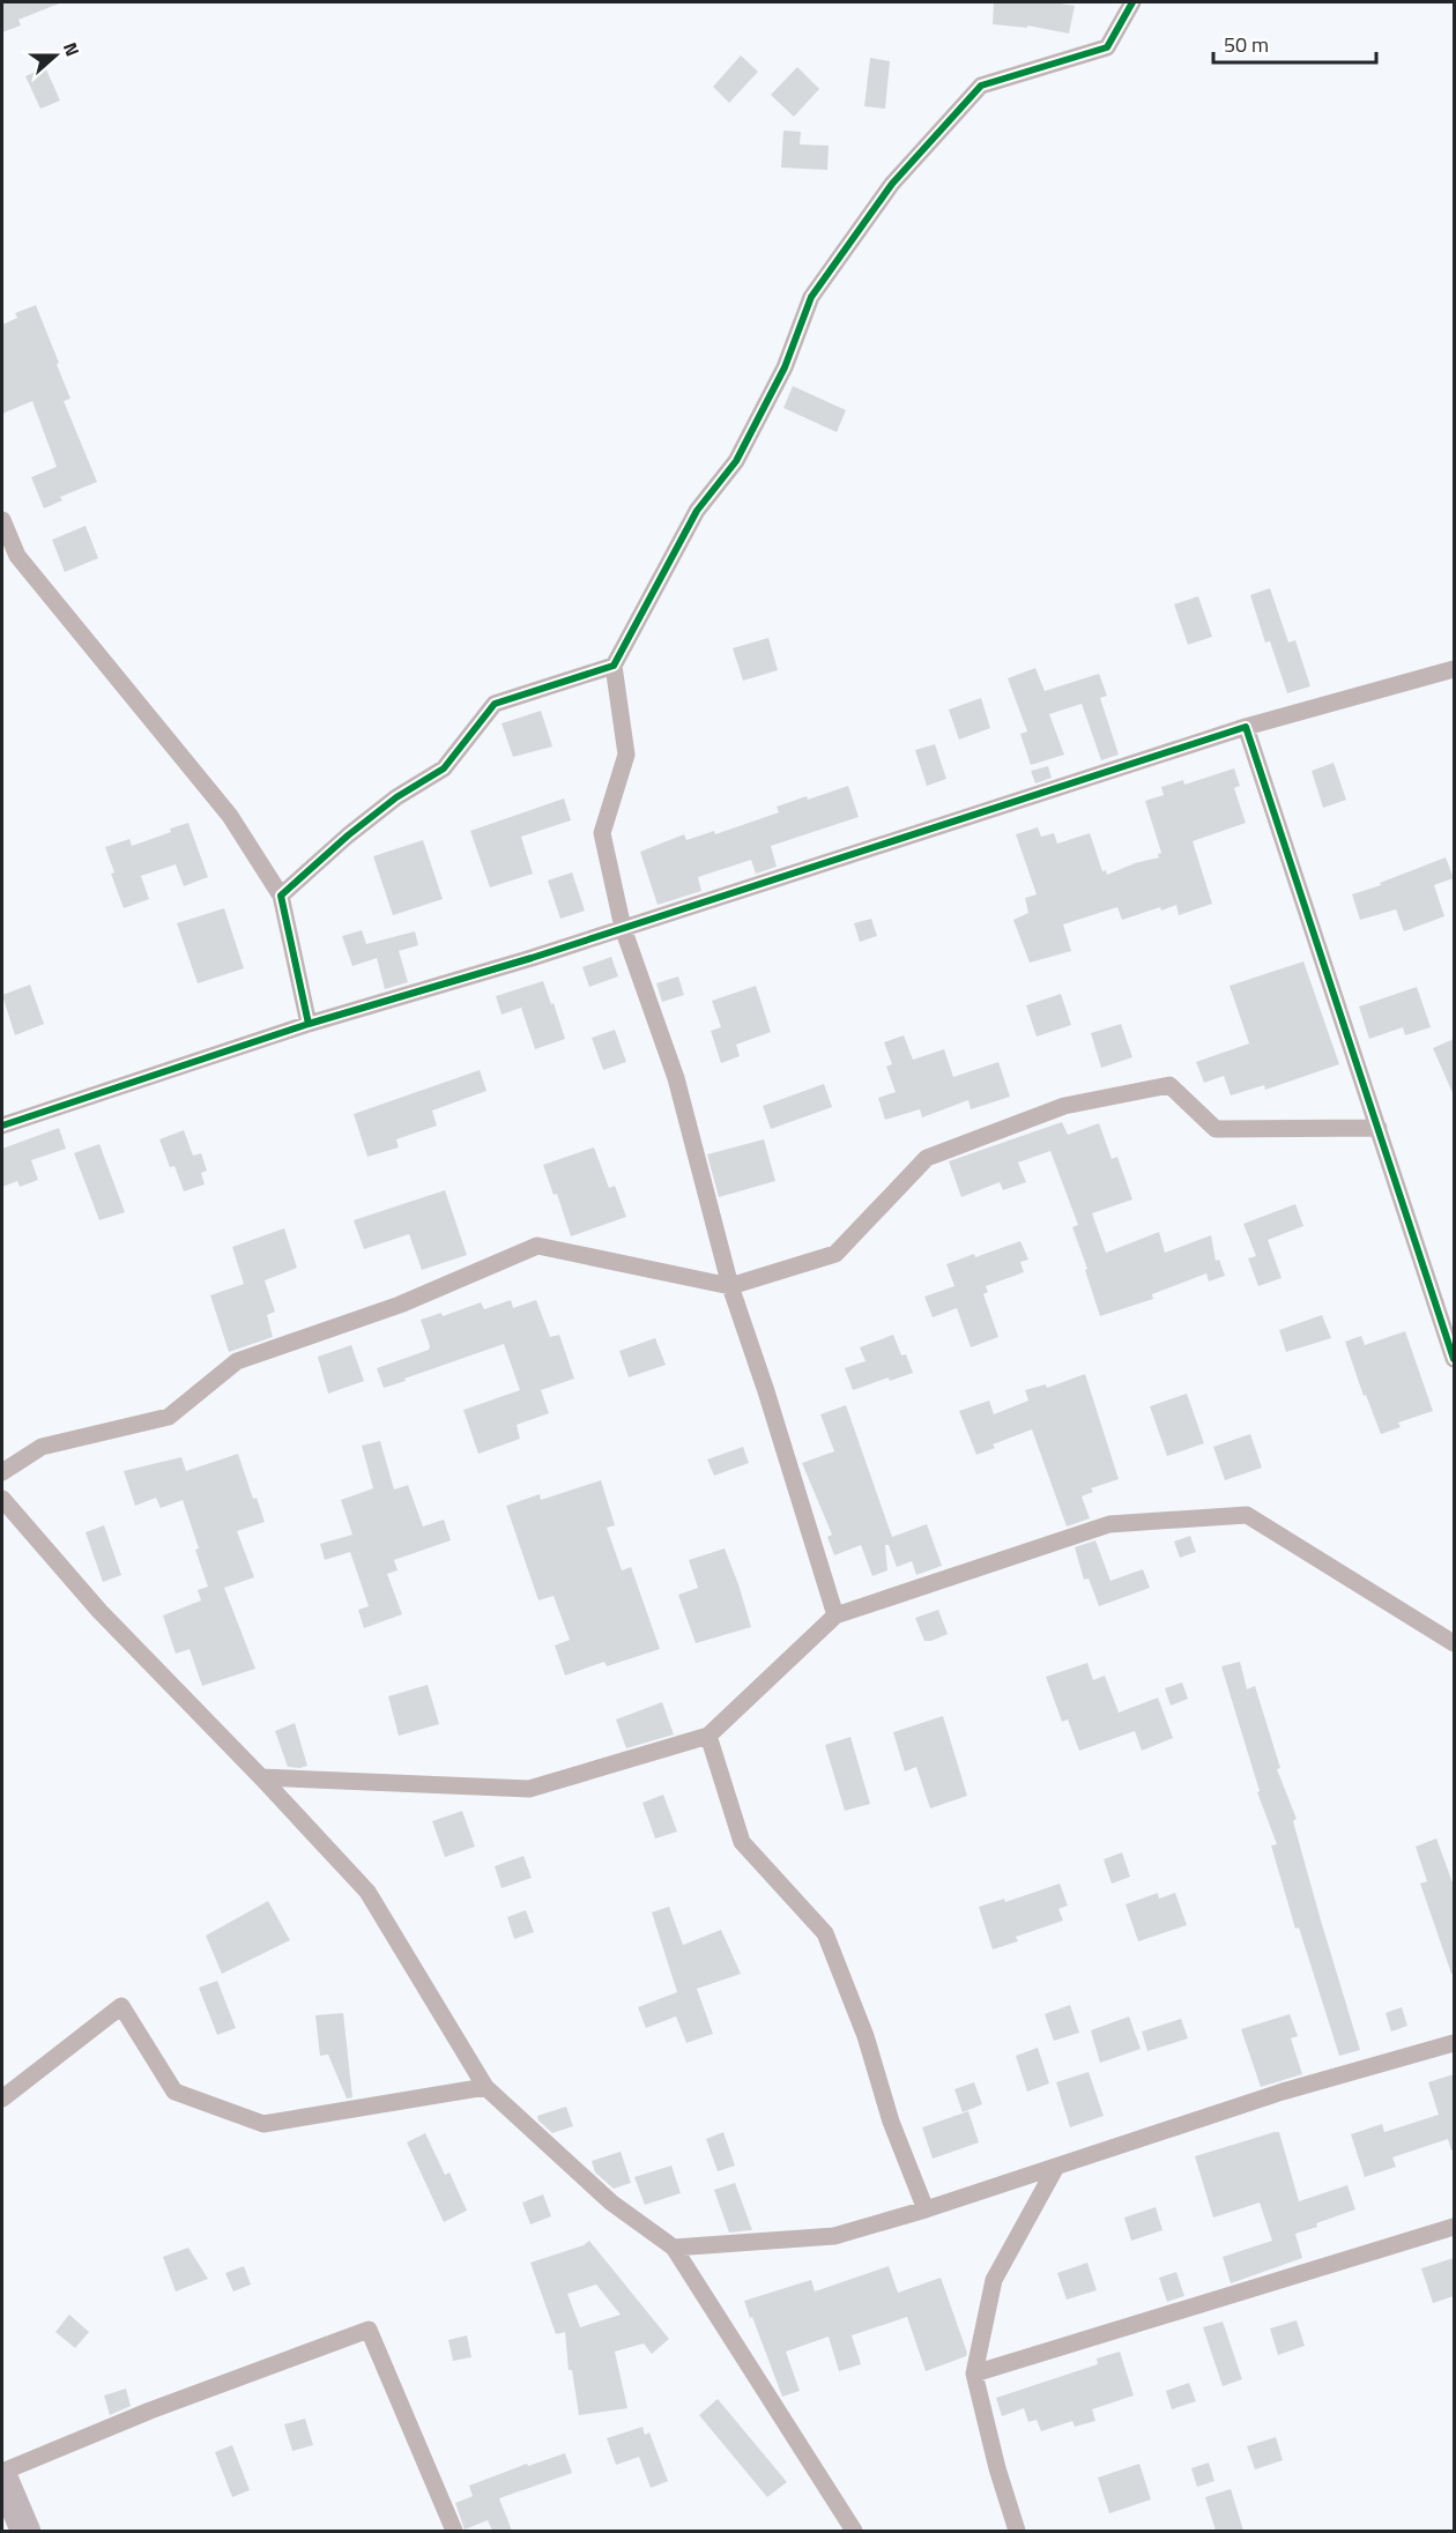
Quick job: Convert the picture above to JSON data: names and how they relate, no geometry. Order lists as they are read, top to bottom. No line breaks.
{"scale_bar":"50 m","north":"right"}
